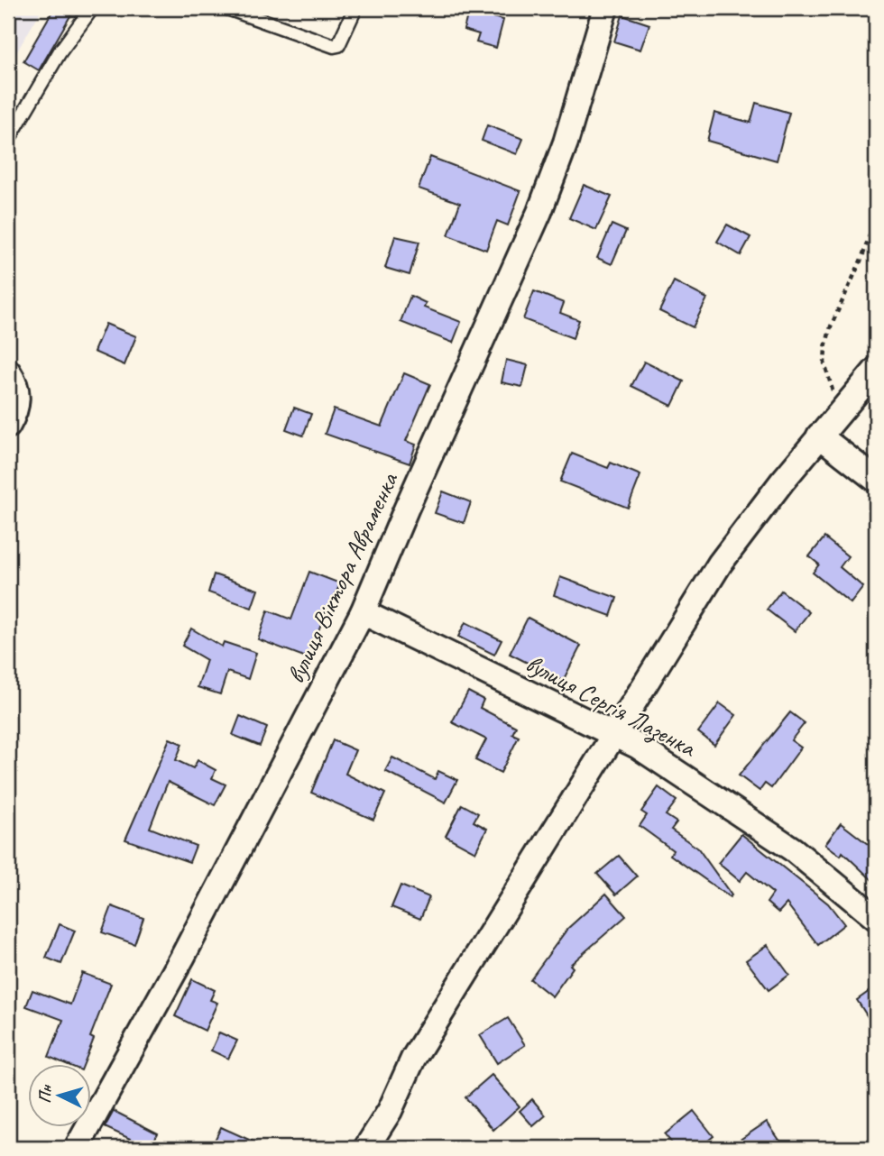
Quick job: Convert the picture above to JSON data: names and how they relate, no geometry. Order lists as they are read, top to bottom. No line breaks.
{"streets":{"street":["вулиця Віктора Авраменка","вулиця Сергія Лазенка"]},"crossings":[["вулиця Віктора Авраменка","вулиця Сергія Лазенка"]],"north":"left"}
